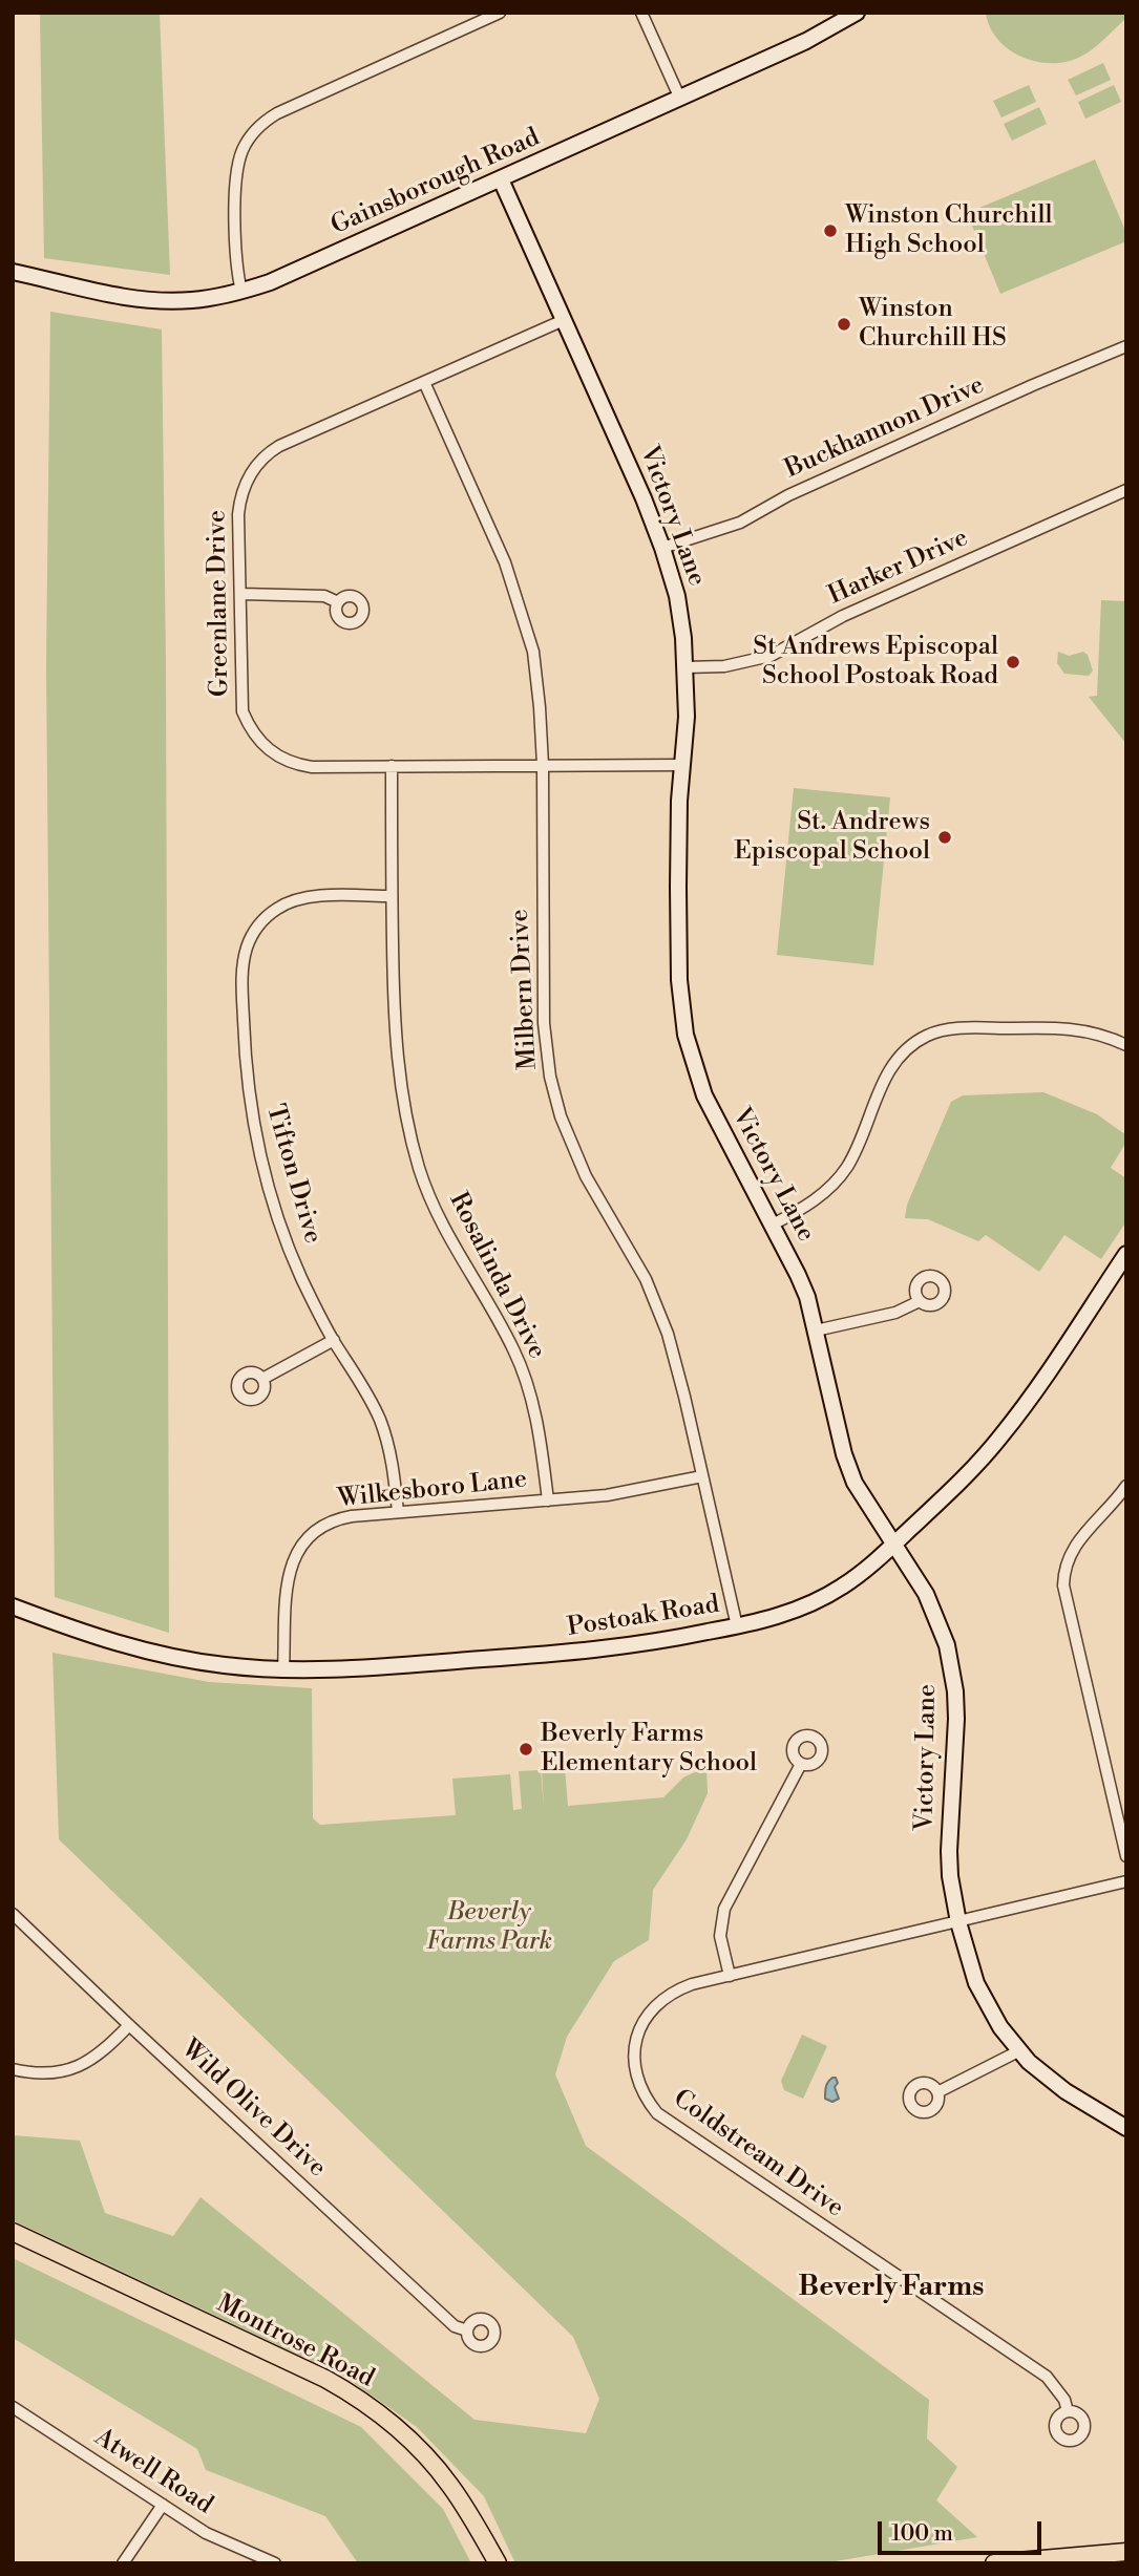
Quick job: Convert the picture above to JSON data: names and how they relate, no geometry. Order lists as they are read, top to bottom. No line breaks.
{"streets":{"main road":["Montrose Road"],"street":["Gainsborough Road","Buckhannon Drive","Victory Lane","Harker Drive","Greenlane Drive","Milbern Drive","Tifton Drive","Rosalinda Drive","Wilkesboro Lane","Postoak Road","Wild Olive Drive","Coldstream Drive","Atwell Road"]},"crossings":[["Gainsborough Road","Victory Lane"],["Buckhannon Drive","Victory Lane"],["Victory Lane","Harker Drive"],["Victory Lane","Greenlane Drive"],["Victory Lane","Postoak Road"],["Victory Lane","Coldstream Drive"],["Greenlane Drive","Milbern Drive"],["Greenlane Drive","Rosalinda Drive"],["Milbern Drive","Wilkesboro Lane"],["Milbern Drive","Postoak Road"],["Tifton Drive","Rosalinda Drive"],["Tifton Drive","Wilkesboro Lane"],["Rosalinda Drive","Wilkesboro Lane"],["Wilkesboro Lane","Postoak Road"]],"districts":["Beverly Farms"],"parks":["Beverly Farms Park"],"places":["Winston Churchill High School","Winston Churchill HS","St Andrews Episcopal School Postoak Road","St. Andrews Episcopal School","Beverly Farms Elementary School"],"scale_bar":"100 m"}
